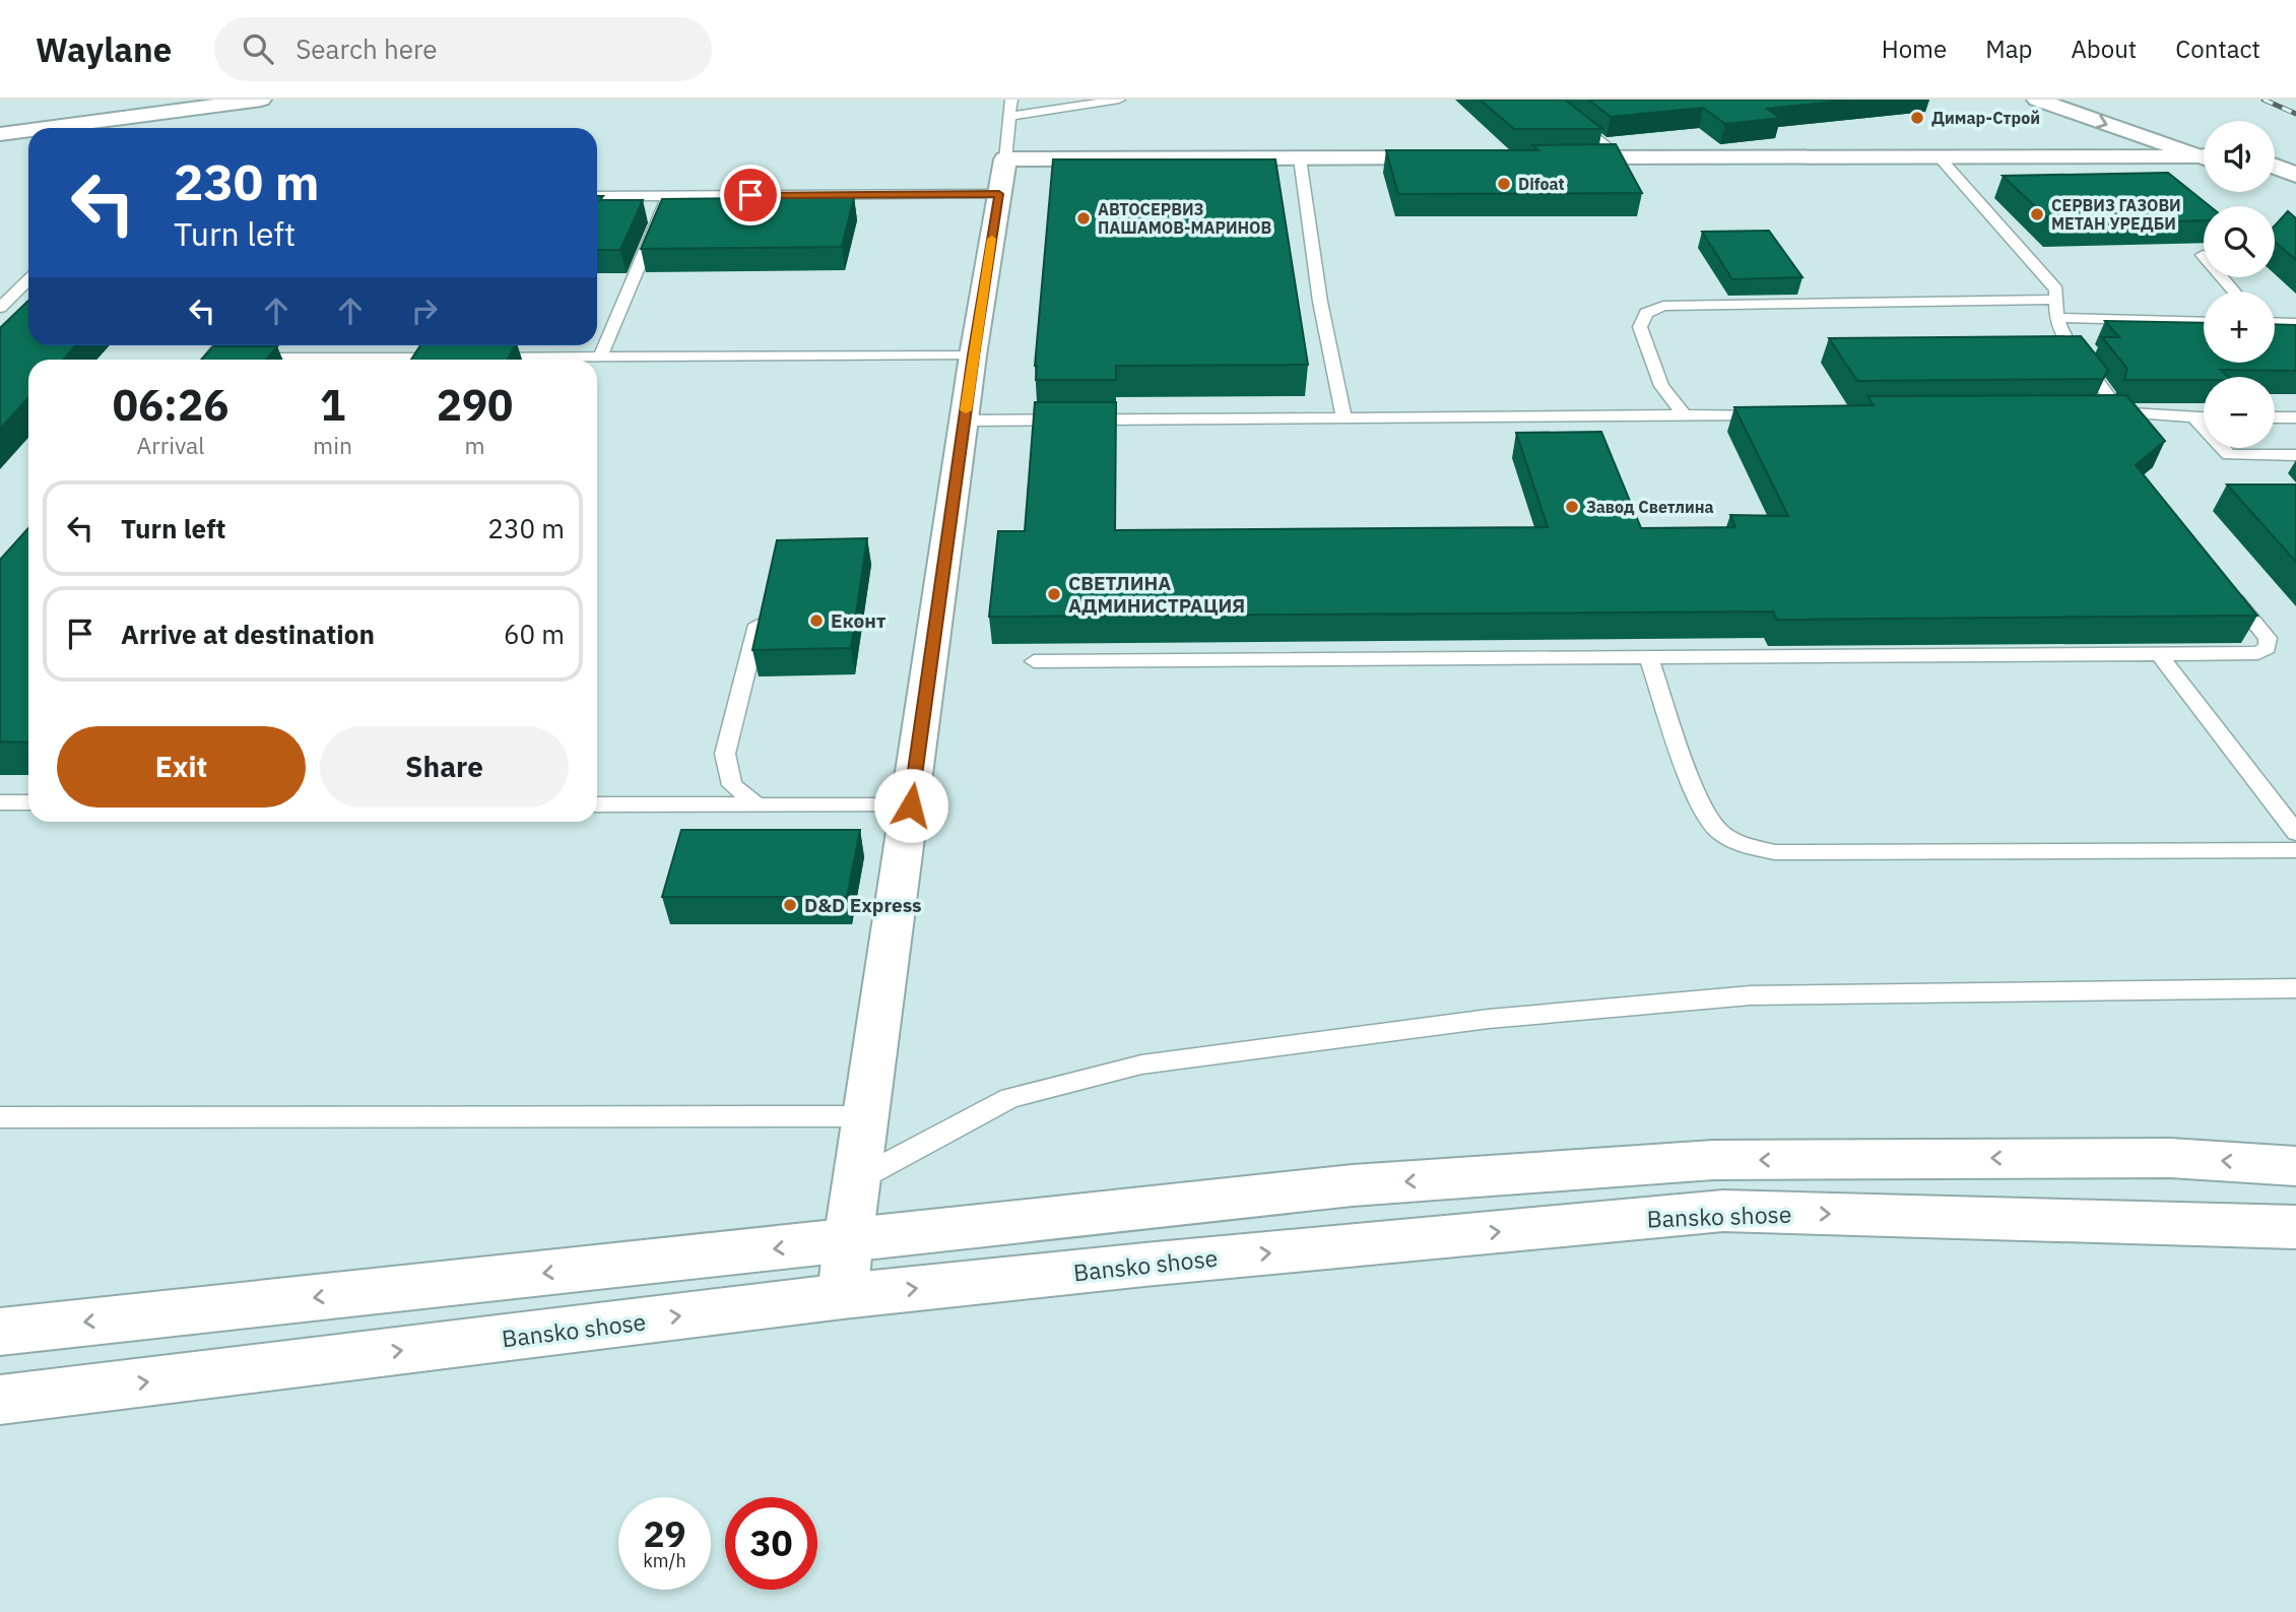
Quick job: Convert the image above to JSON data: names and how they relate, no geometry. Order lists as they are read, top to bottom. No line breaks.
{"streets":{"main road":["Bansko shose"]},"places":["Димар-Строй","Difoat","СЕРВИЗ ГАЗОВИ МЕТАН УРЕДБИ","АВТОСЕРВИЗ ПАШАМОВ-МАРИНОВ","Завод Светлина","СВЕТЛИНА АДМИНИСТРАЦИЯ","Еконт","D&D Express"],"page":{"header":"Waylane","search":"Search here","nav":["Home","Map","About","Contact"],"map_buttons":["+","−"],"turn":["230 m","Turn left"],"eta":["06:26","Arrival","1","min","290","m"],"list":[{"name":"Turn left","value":"230 m"},{"name":"Arrive at destination","value":"60 m"}],"buttons":["Exit","Share"],"speed":"29 km/h","limit":"30"}}
